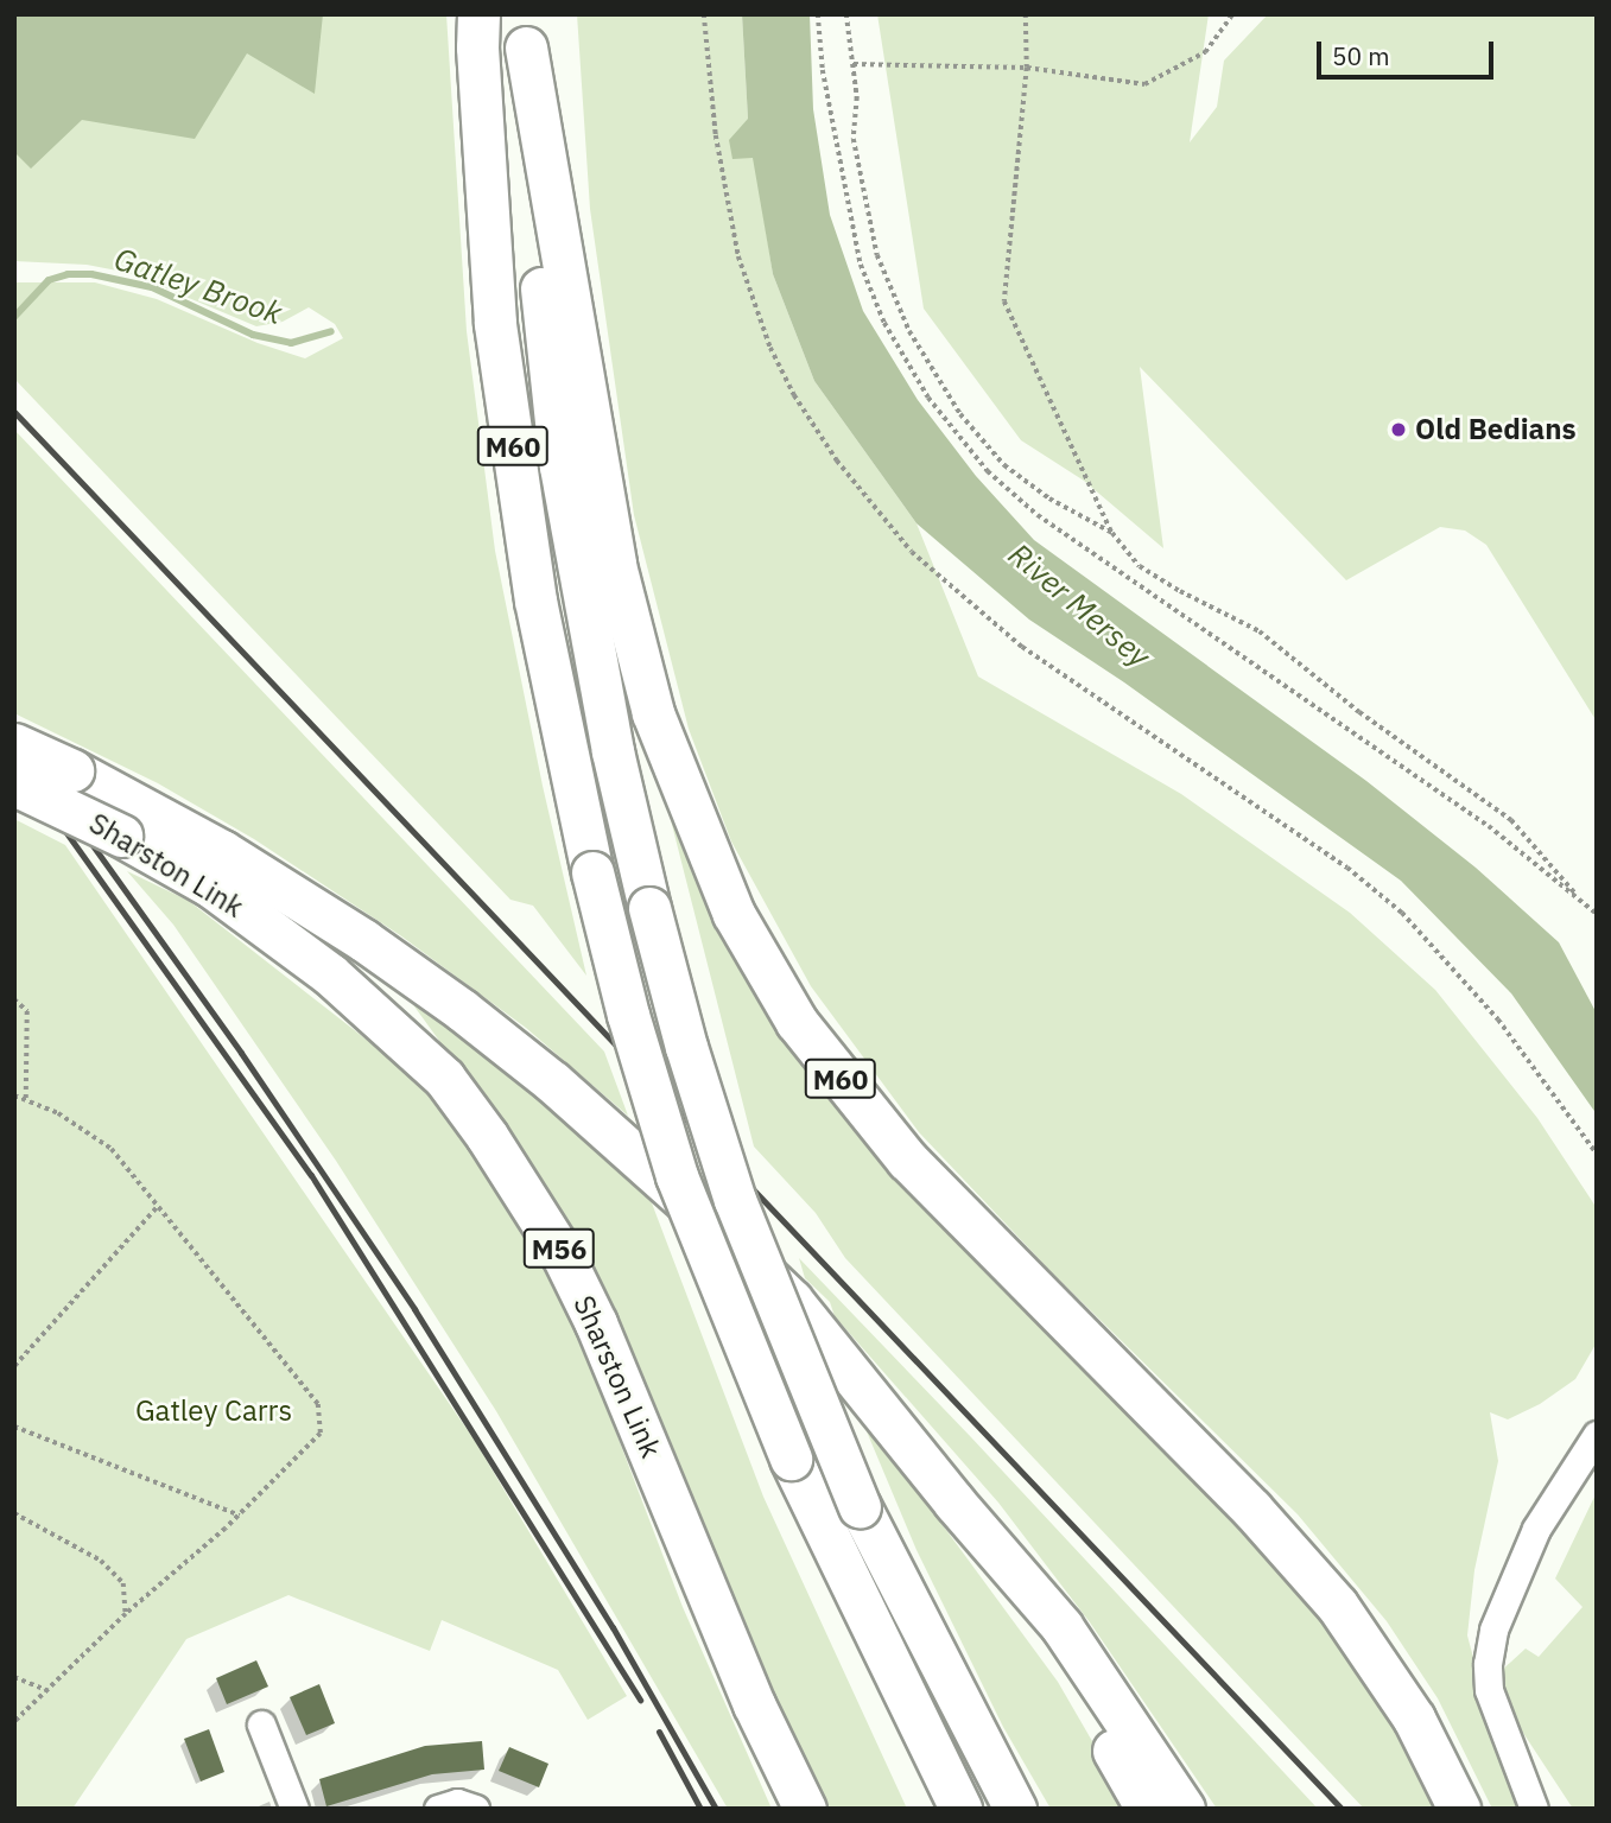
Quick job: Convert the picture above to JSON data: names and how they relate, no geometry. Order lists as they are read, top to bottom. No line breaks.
{"streets":{"highway":["M60","Sharston Link","M56"]},"water":["Gatley Brook","River Mersey"],"parks":["Gatley Carrs"],"places":["Old Bedians"],"scale_bar":"50 m"}
